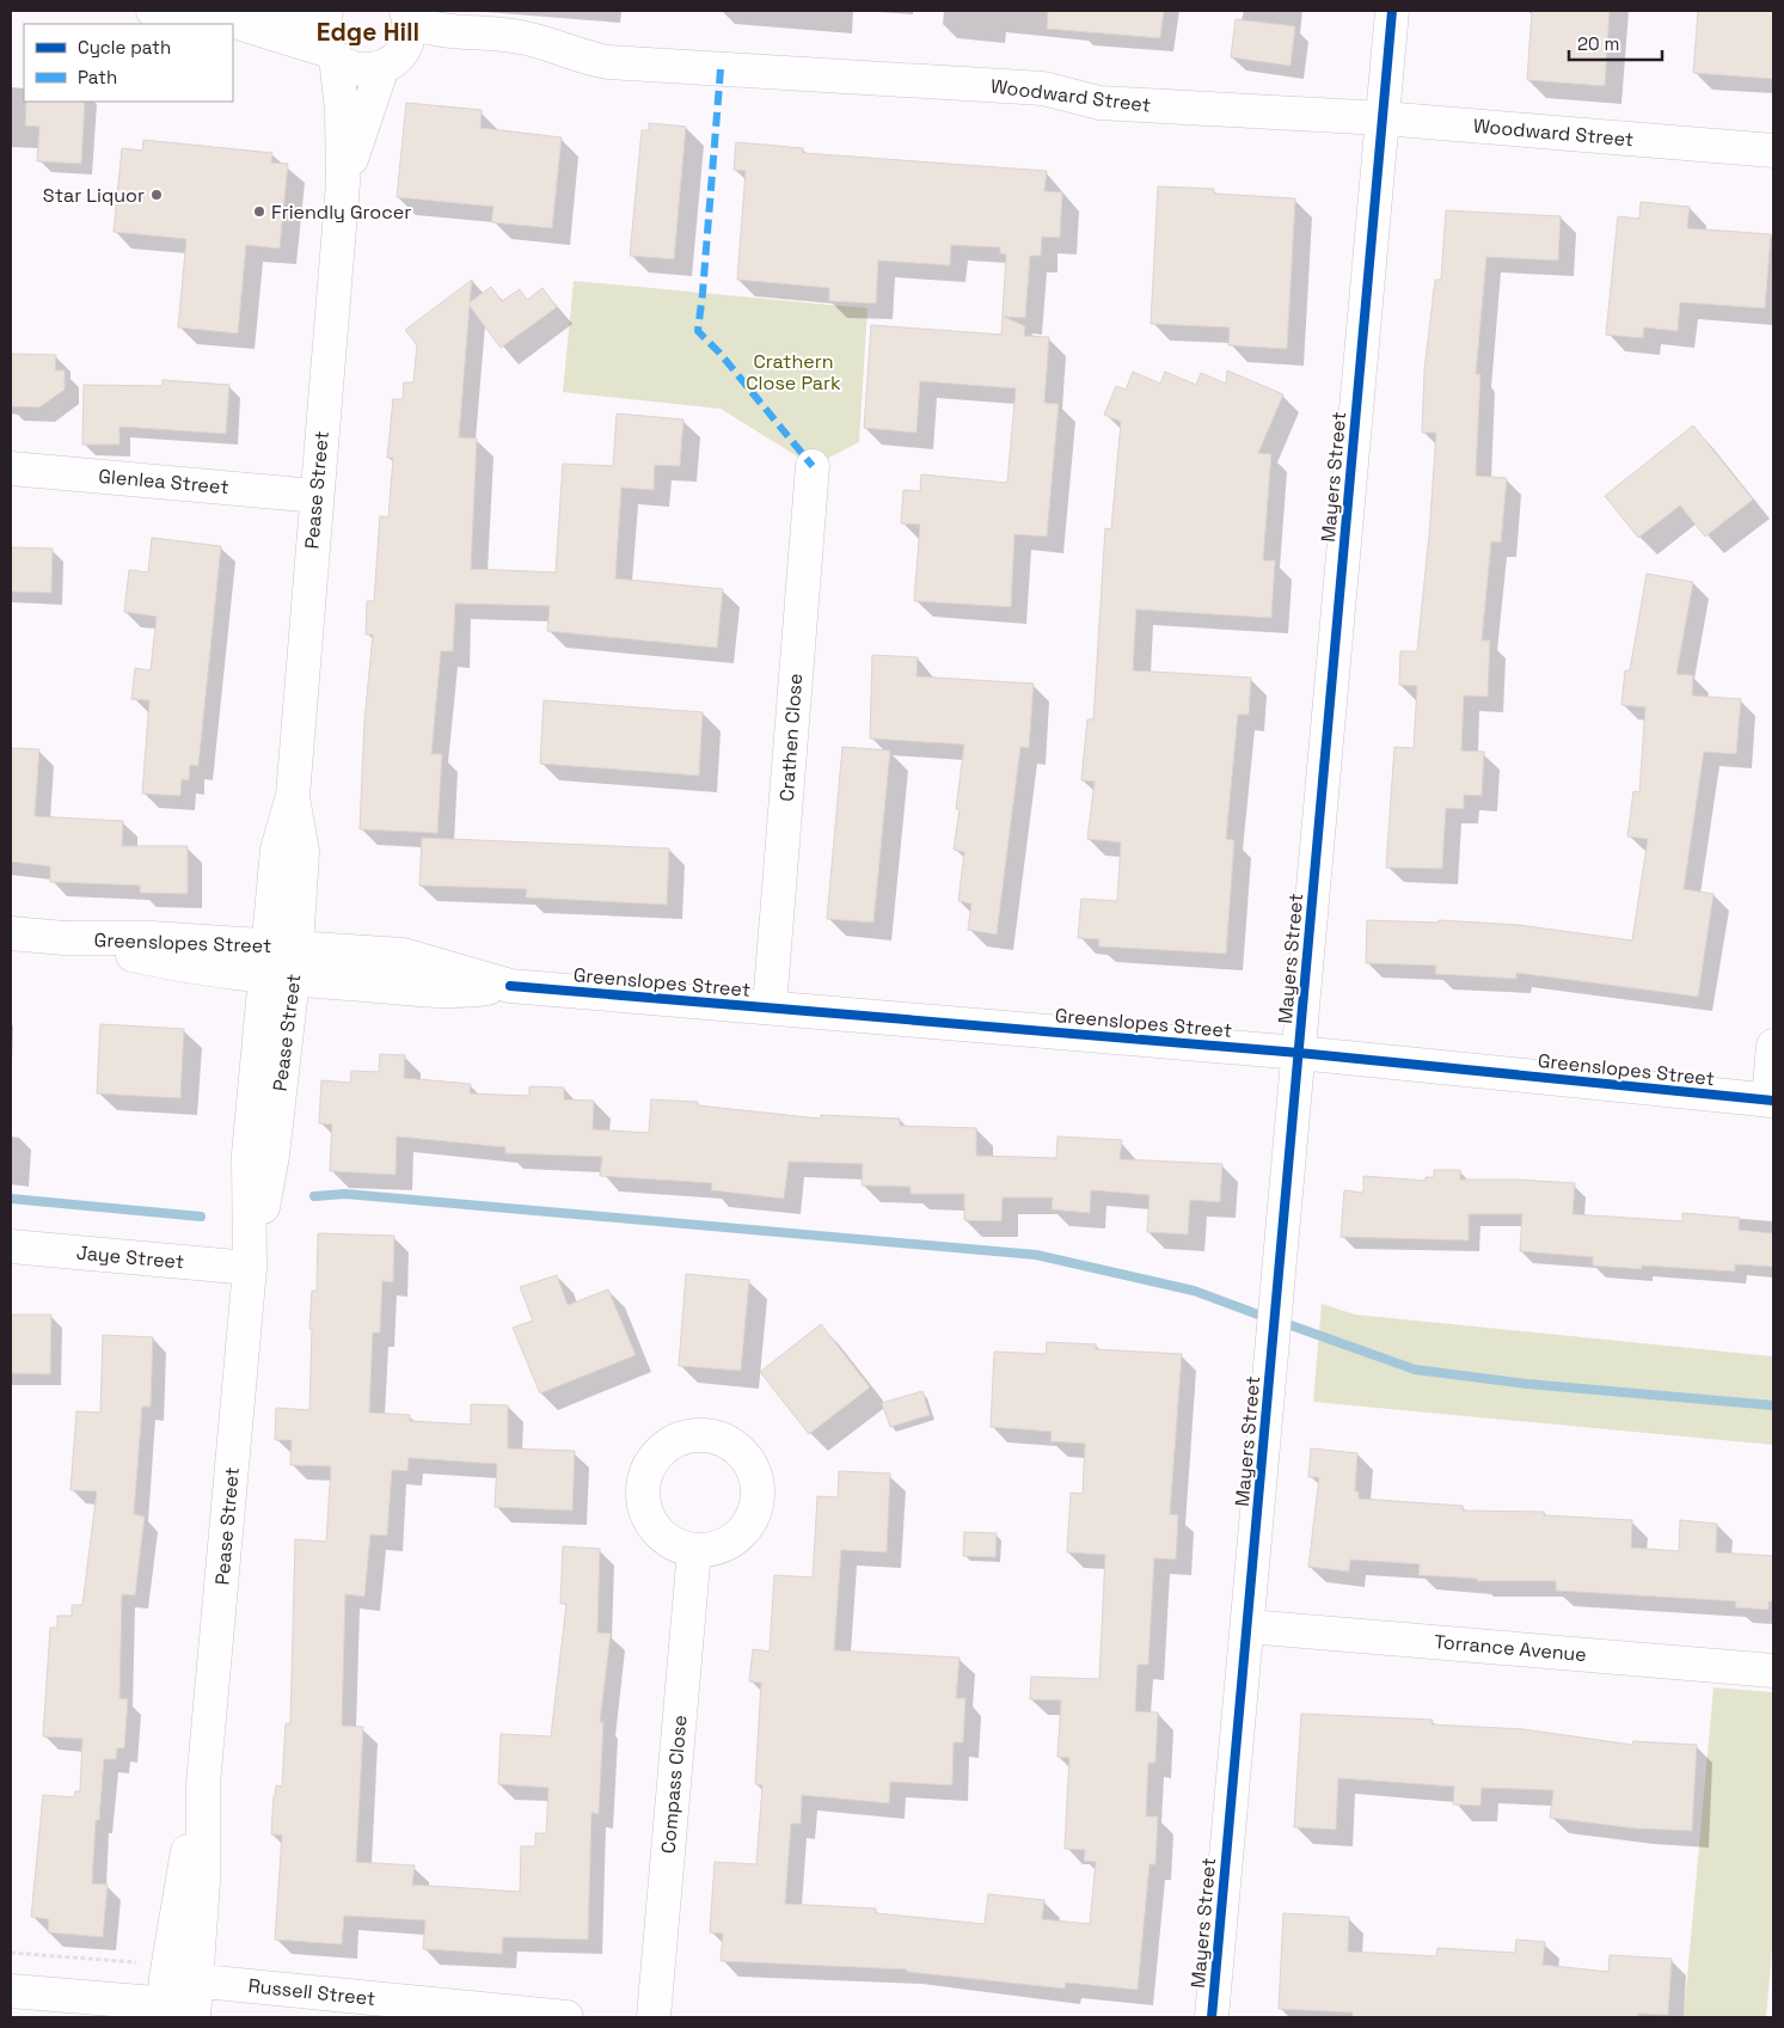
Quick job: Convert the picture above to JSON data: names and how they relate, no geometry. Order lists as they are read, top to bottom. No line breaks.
{"streets":{"street":["Woodward Street","Mayers Street","Glenlea Street","Pease Street","Crathen Close","Greenslopes Street","Jaye Street","Torrance Avenue","Compass Close","Russell Street"]},"crossings":[["Woodward Street","Mayers Street"],["Mayers Street","Greenslopes Street"],["Mayers Street","Torrance Avenue"],["Glenlea Street","Pease Street"],["Pease Street","Greenslopes Street"],["Pease Street","Jaye Street"],["Pease Street","Russell Street"],["Crathen Close","Greenslopes Street"]],"districts":["Edge Hill"],"parks":["Crathern Close Park"],"places":["Star Liquor","Friendly Grocer"],"legend":["Cycle path","Path"],"scale_bar":"20 m"}
